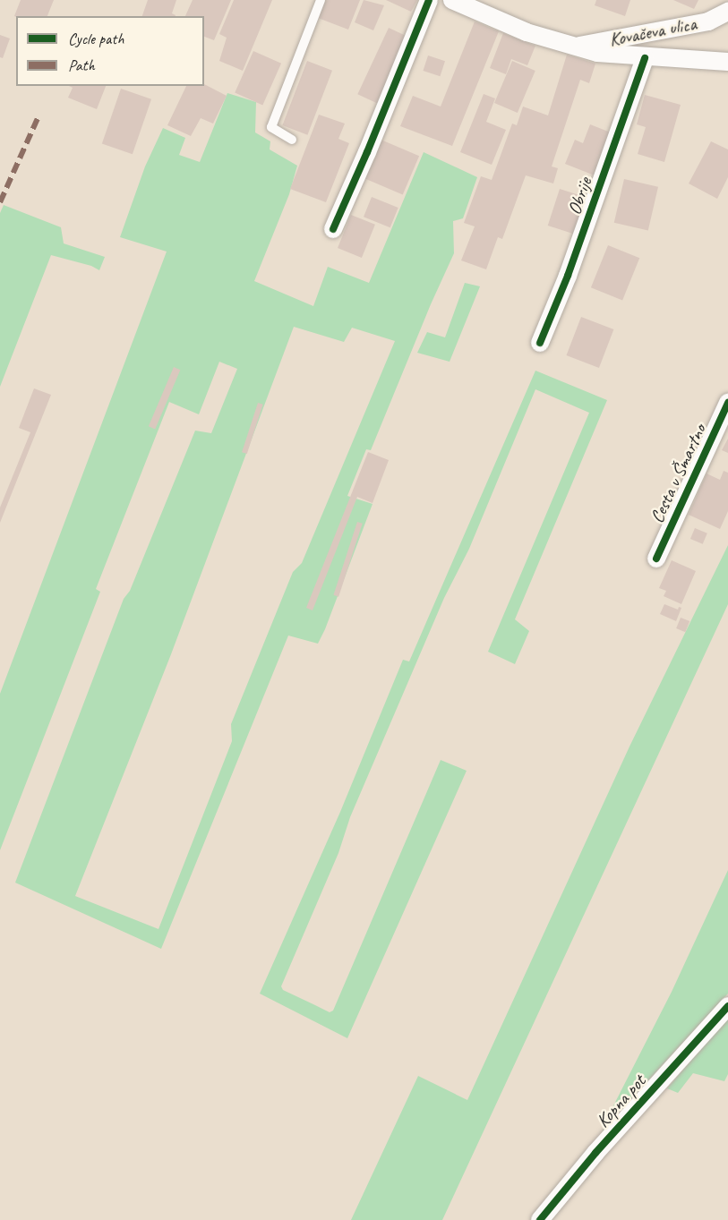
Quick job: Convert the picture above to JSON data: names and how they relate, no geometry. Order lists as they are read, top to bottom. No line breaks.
{"streets":{"street":["Kovačeva ulica","Obrije","Cesta v Šmartno","Kopna pot"]},"legend":["Cycle path","Path"]}
